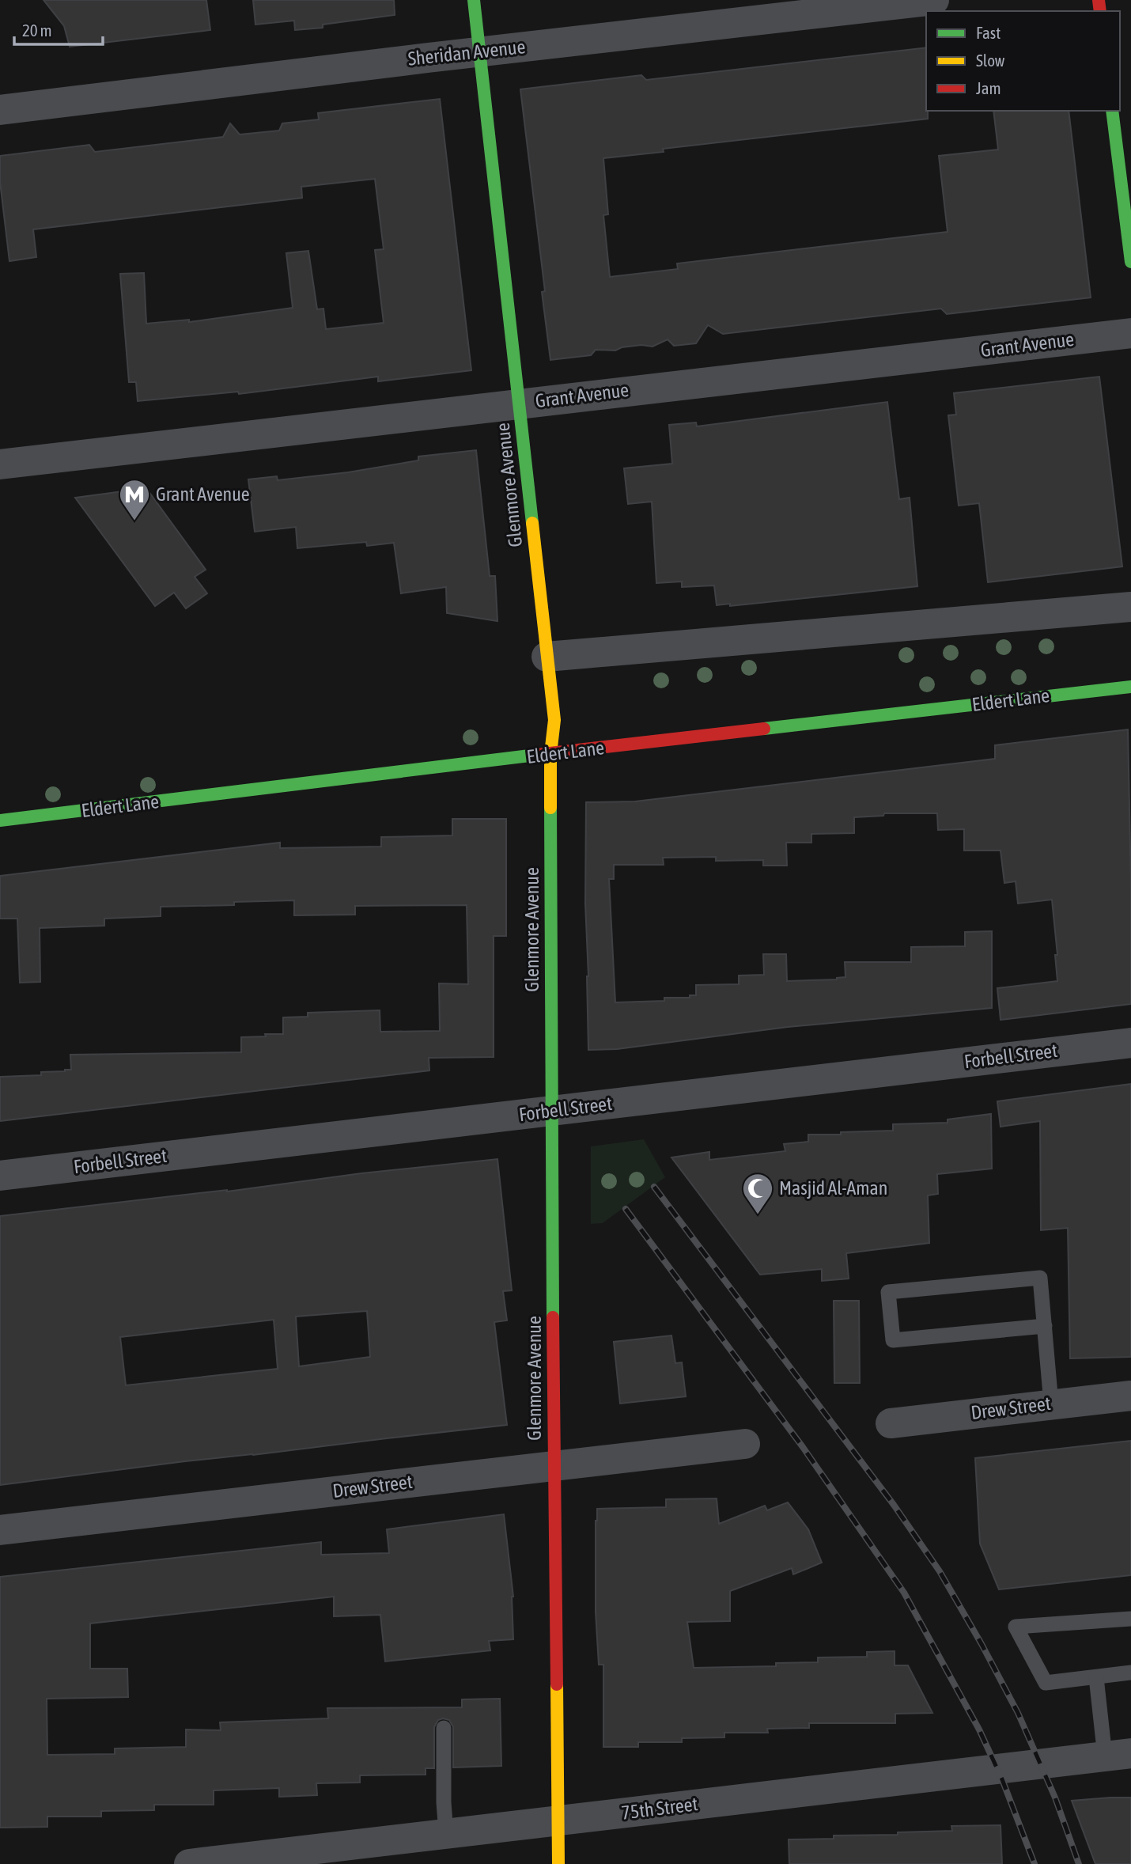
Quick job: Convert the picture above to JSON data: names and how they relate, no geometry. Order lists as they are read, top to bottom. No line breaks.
{"streets":{"street":["Sheridan Avenue","Grant Avenue","Glenmore Avenue","Eldert Lane","Forbell Street","Drew Street","75th Street"]},"crossings":[["Sheridan Avenue","Glenmore Avenue"],["Grant Avenue","Glenmore Avenue"],["Glenmore Avenue","Eldert Lane"],["Glenmore Avenue","Forbell Street"],["Glenmore Avenue","Drew Street"],["Glenmore Avenue","75th Street"]],"places":{"metro station":["Grant Avenue"],"mosque":["Masjid Al-Aman"]},"legend":["Fast","Slow","Jam"],"scale_bar":"20 m"}
